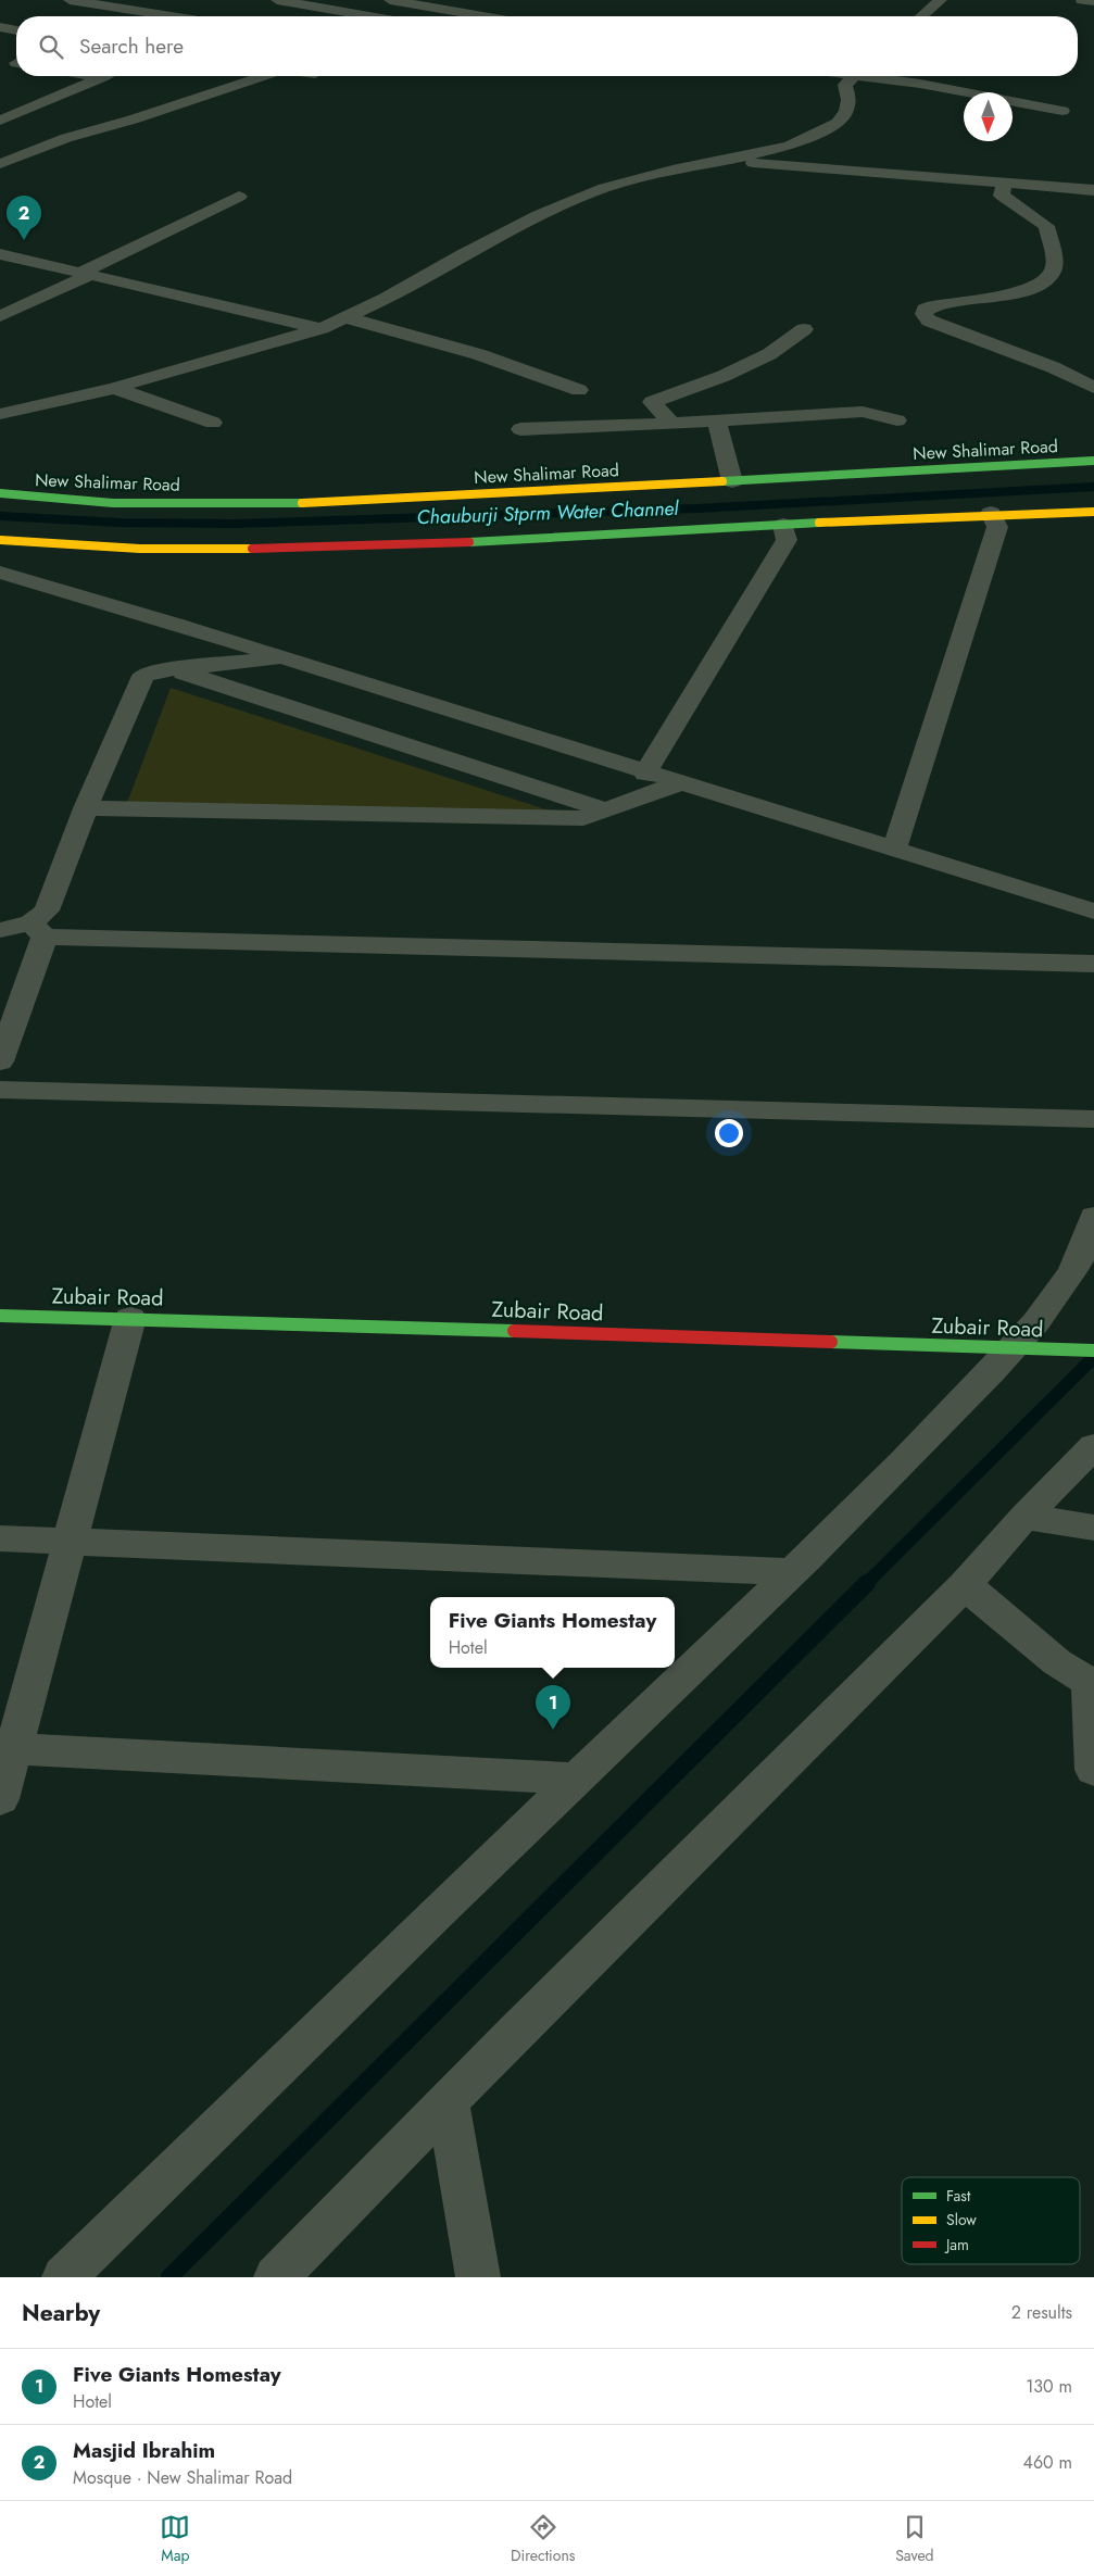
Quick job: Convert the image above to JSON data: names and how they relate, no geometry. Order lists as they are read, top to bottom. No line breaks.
{"streets":{"street":["New Shalimar Road","Zubair Road"]},"water":["Chauburji Stprm Water Channel"],"legend":["Fast","Slow","Jam"],"north":"bottom","page":{"search":"Search here","pins":["2","1"],"popup":["Five Giants Homestay","Hotel"],"heading":["Nearby","2 results"],"list":[{"mark":"1","name":"Five Giants Homestay","note":"Hotel","value":"130 m"},{"mark":"2","name":"Masjid Ibrahim","note":"Mosque · New Shalimar Road","value":"460 m"}],"nav":["Map","Directions","Saved"]}}
